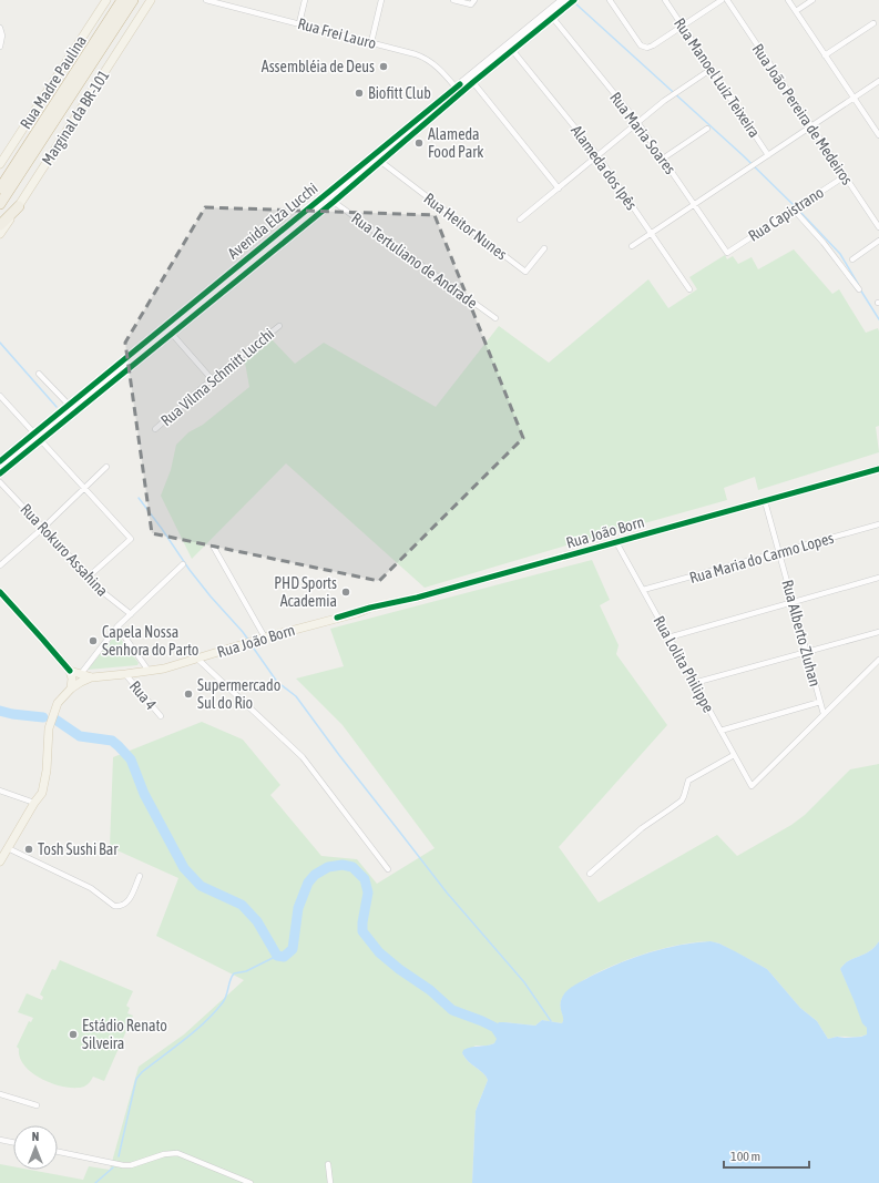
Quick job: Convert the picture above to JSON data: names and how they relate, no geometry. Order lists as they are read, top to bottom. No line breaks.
{"streets":{"main road":["Rua Madre Paulina","Marginal da BR-101","Avenida Elza Lucchi","Rua João Born"],"street":["Rua Frei Lauro","Rua Manoel Luiz Teixeira","Rua João Pereira de Medeiros","Rua Maria Soares","Alameda dos Ipês","Rua Capistrano","Rua Heitor Nunes","Rua Tertuliano de Andrade","Rua Vilma Schmitt Lucchi","Rua Rokuro Assahina","Rua Maria do Carmo Lopes","Rua Alberto Zluhan","Rua Lolita Philippe","Rua 4"]},"crossings":[["Rua Frei Lauro","Avenida Elza Lucchi"],["Rua João Pereira de Medeiros","Rua Capistrano"],["Rua Maria Soares","Rua Capistrano"],["Rua Maria Soares","Avenida Elza Lucchi"],["Alameda dos Ipês","Avenida Elza Lucchi"],["Avenida Elza Lucchi","Rua Heitor Nunes"],["Avenida Elza Lucchi","Rua Tertuliano de Andrade"],["Rua João Born","Rua Alberto Zluhan"],["Rua João Born","Rua Lolita Philippe"],["Rua João Born","Rua 4"],["Rua Maria do Carmo Lopes","Rua Alberto Zluhan"],["Rua Maria do Carmo Lopes","Rua Lolita Philippe"],["Rua Alberto Zluhan","Rua Lolita Philippe"]],"places":["Assembléia de Deus","Biofitt Club","Alameda Food Park","PHD Sports Academia","Capela Nossa Senhora do Parto","Supermercado Sul do Rio","Tosh Sushi Bar","Estádio Renato Silveira"],"scale_bar":"100 m","north":"top"}
